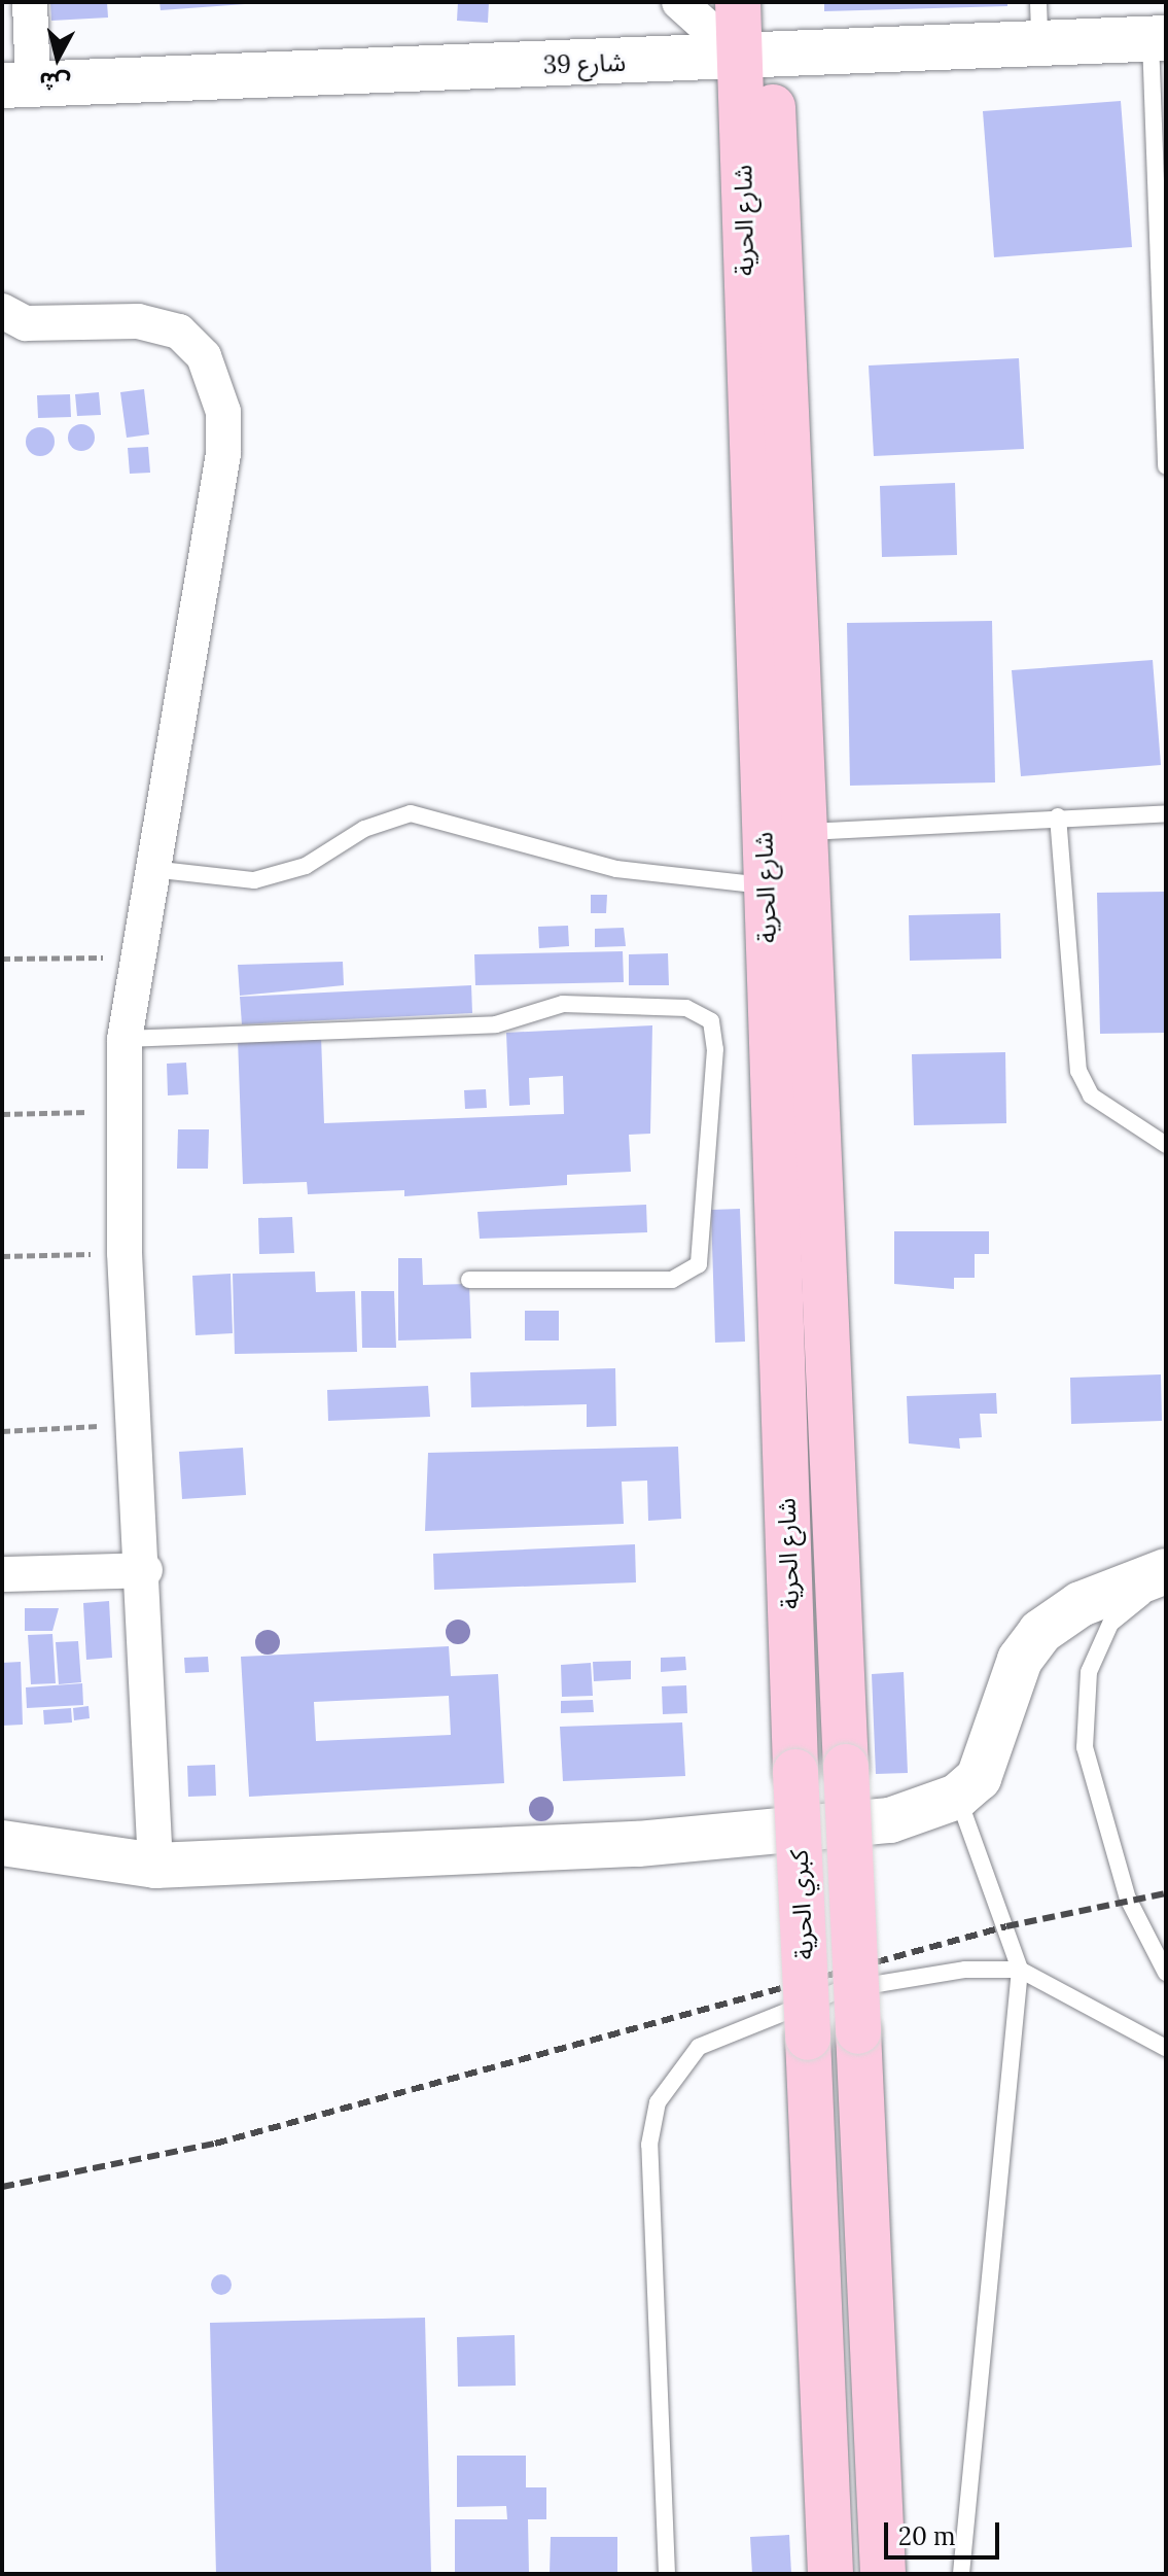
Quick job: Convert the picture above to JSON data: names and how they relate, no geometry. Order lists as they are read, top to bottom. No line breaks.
{"streets":{"main road":["شارع الحرية","كبري الحرية"],"street":["شارع 39"]},"crossings":[["شارع 39","شارع الحرية"],["شارع الحرية","كبري الحرية"]],"scale_bar":"20 m","north":"bottom"}
